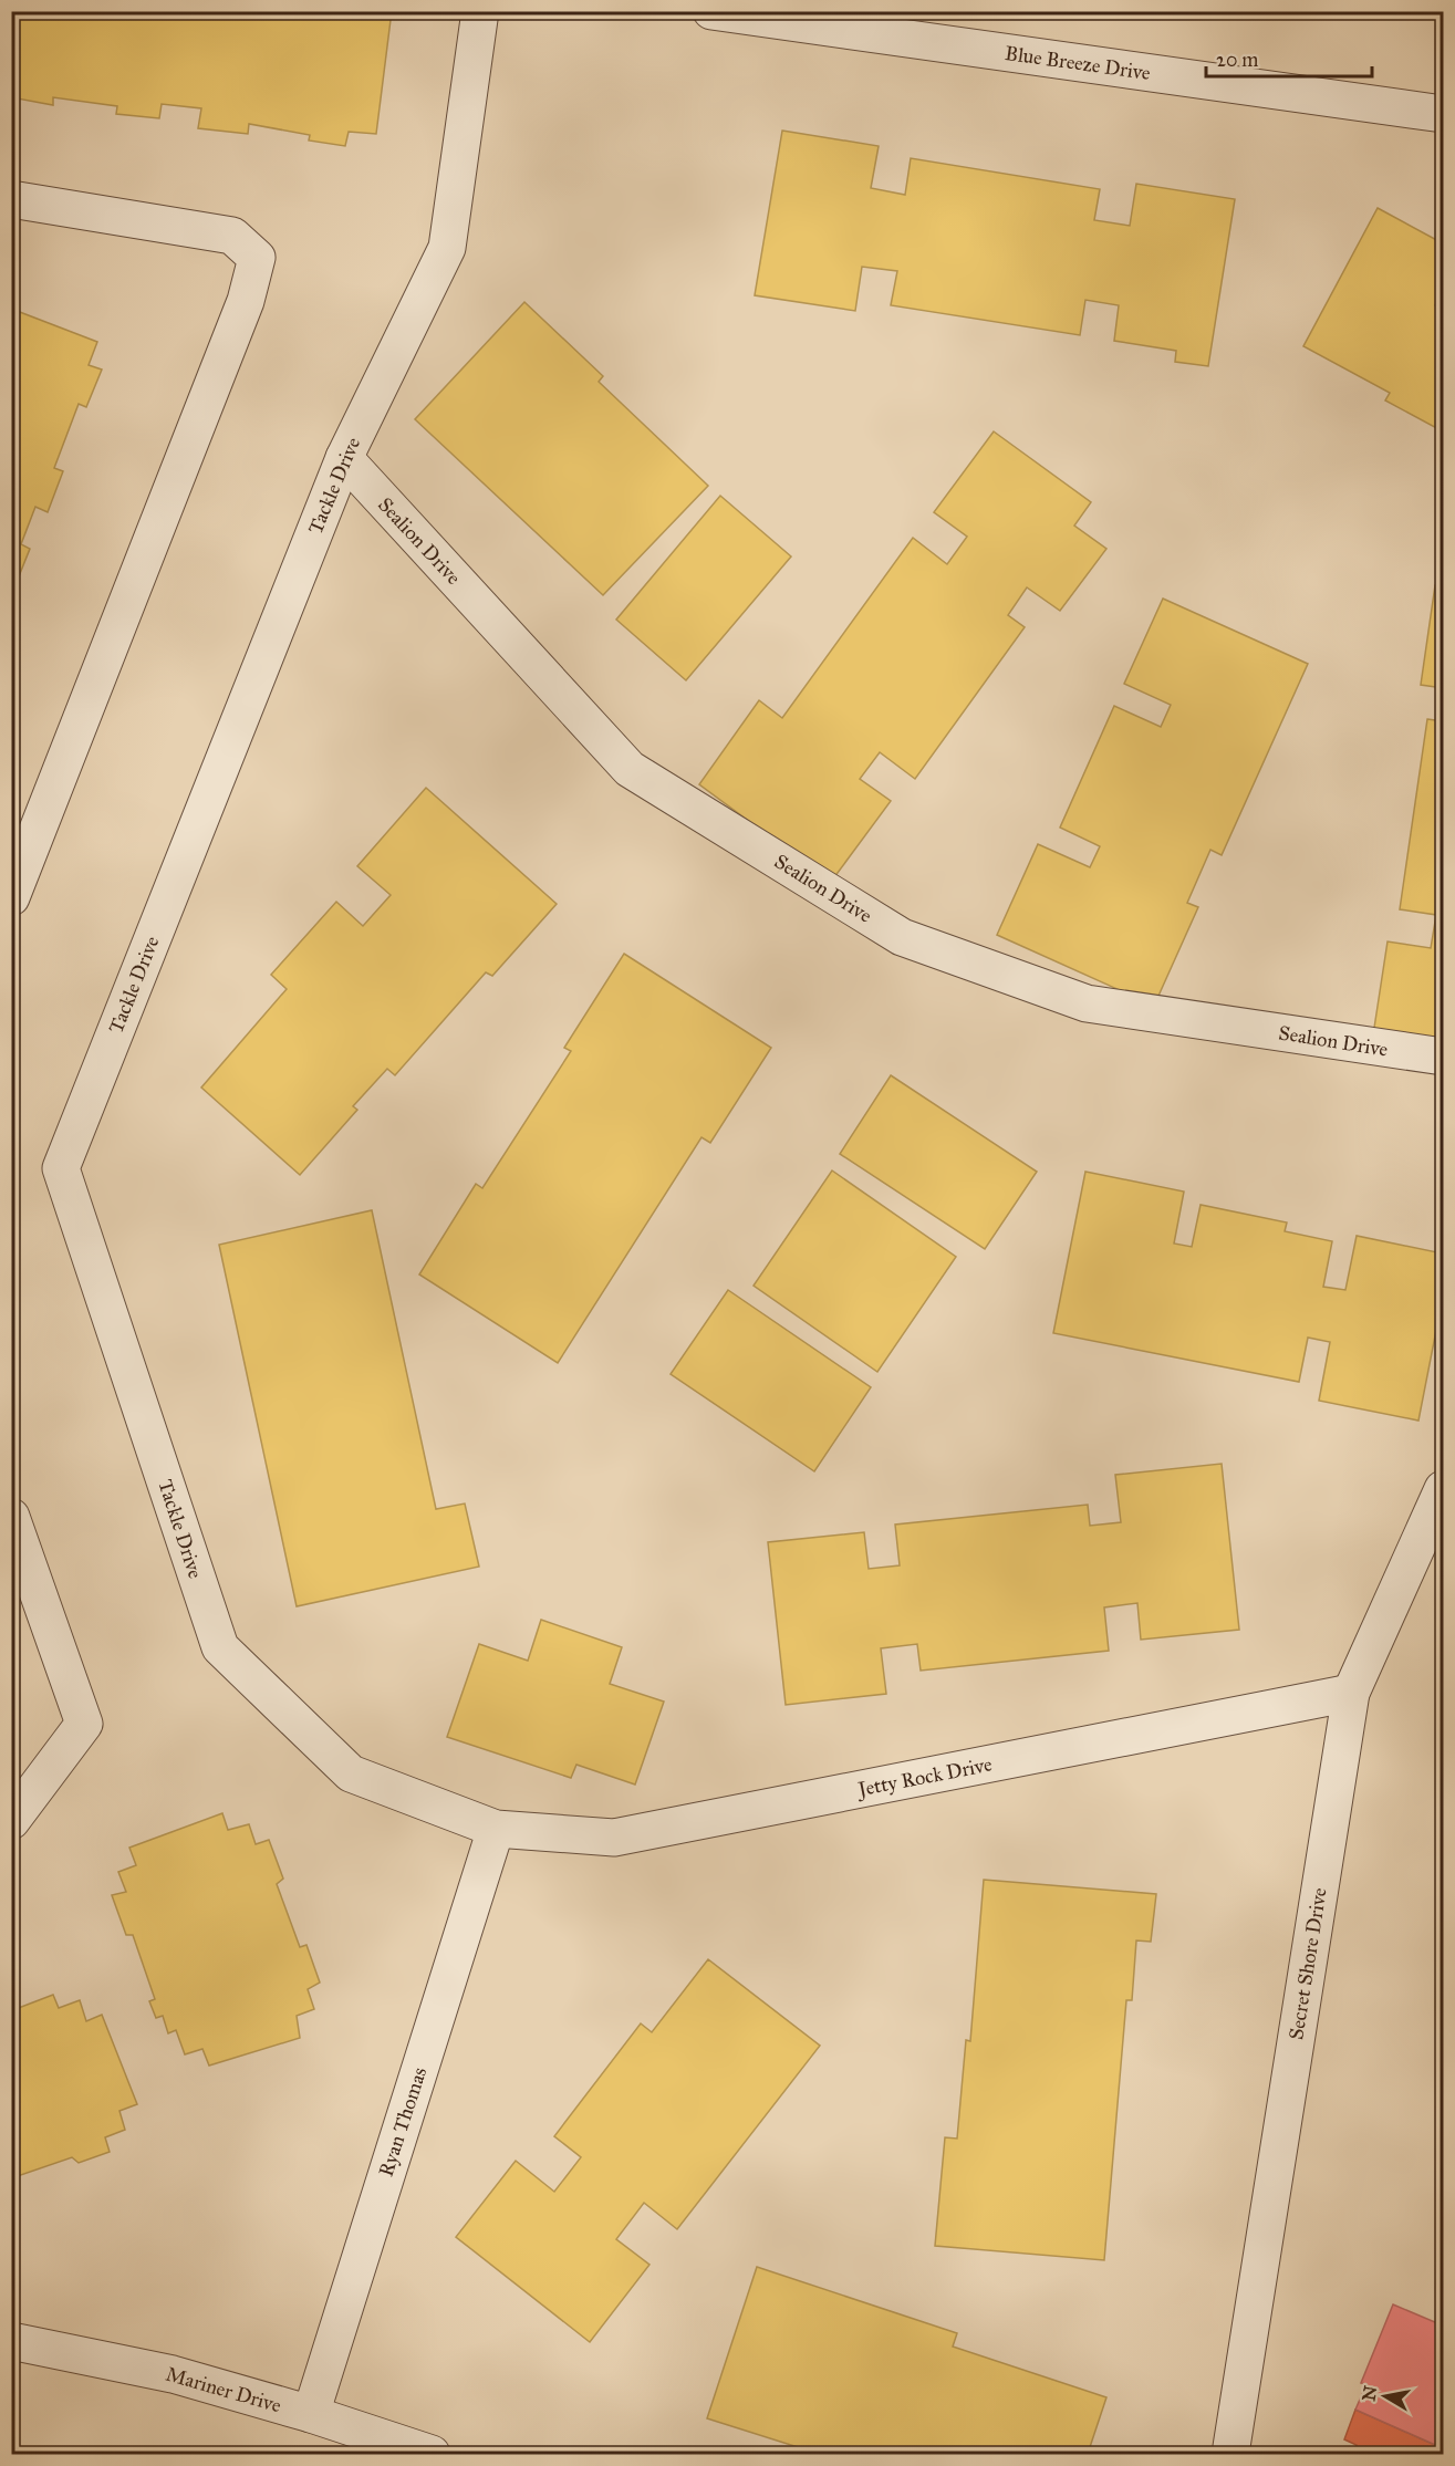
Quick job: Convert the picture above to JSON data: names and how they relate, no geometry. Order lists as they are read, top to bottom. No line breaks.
{"streets":{"street":["Blue Breeze Drive","Tackle Drive","Sealion Drive","Jetty Rock Drive","Secret Shore Drive","Ryan Thomas","Mariner Drive"]},"crossings":[["Tackle Drive","Sealion Drive"],["Tackle Drive","Jetty Rock Drive"],["Tackle Drive","Ryan Thomas"],["Jetty Rock Drive","Secret Shore Drive"],["Jetty Rock Drive","Ryan Thomas"],["Ryan Thomas","Mariner Drive"]],"scale_bar":"20 m","north":"left"}
